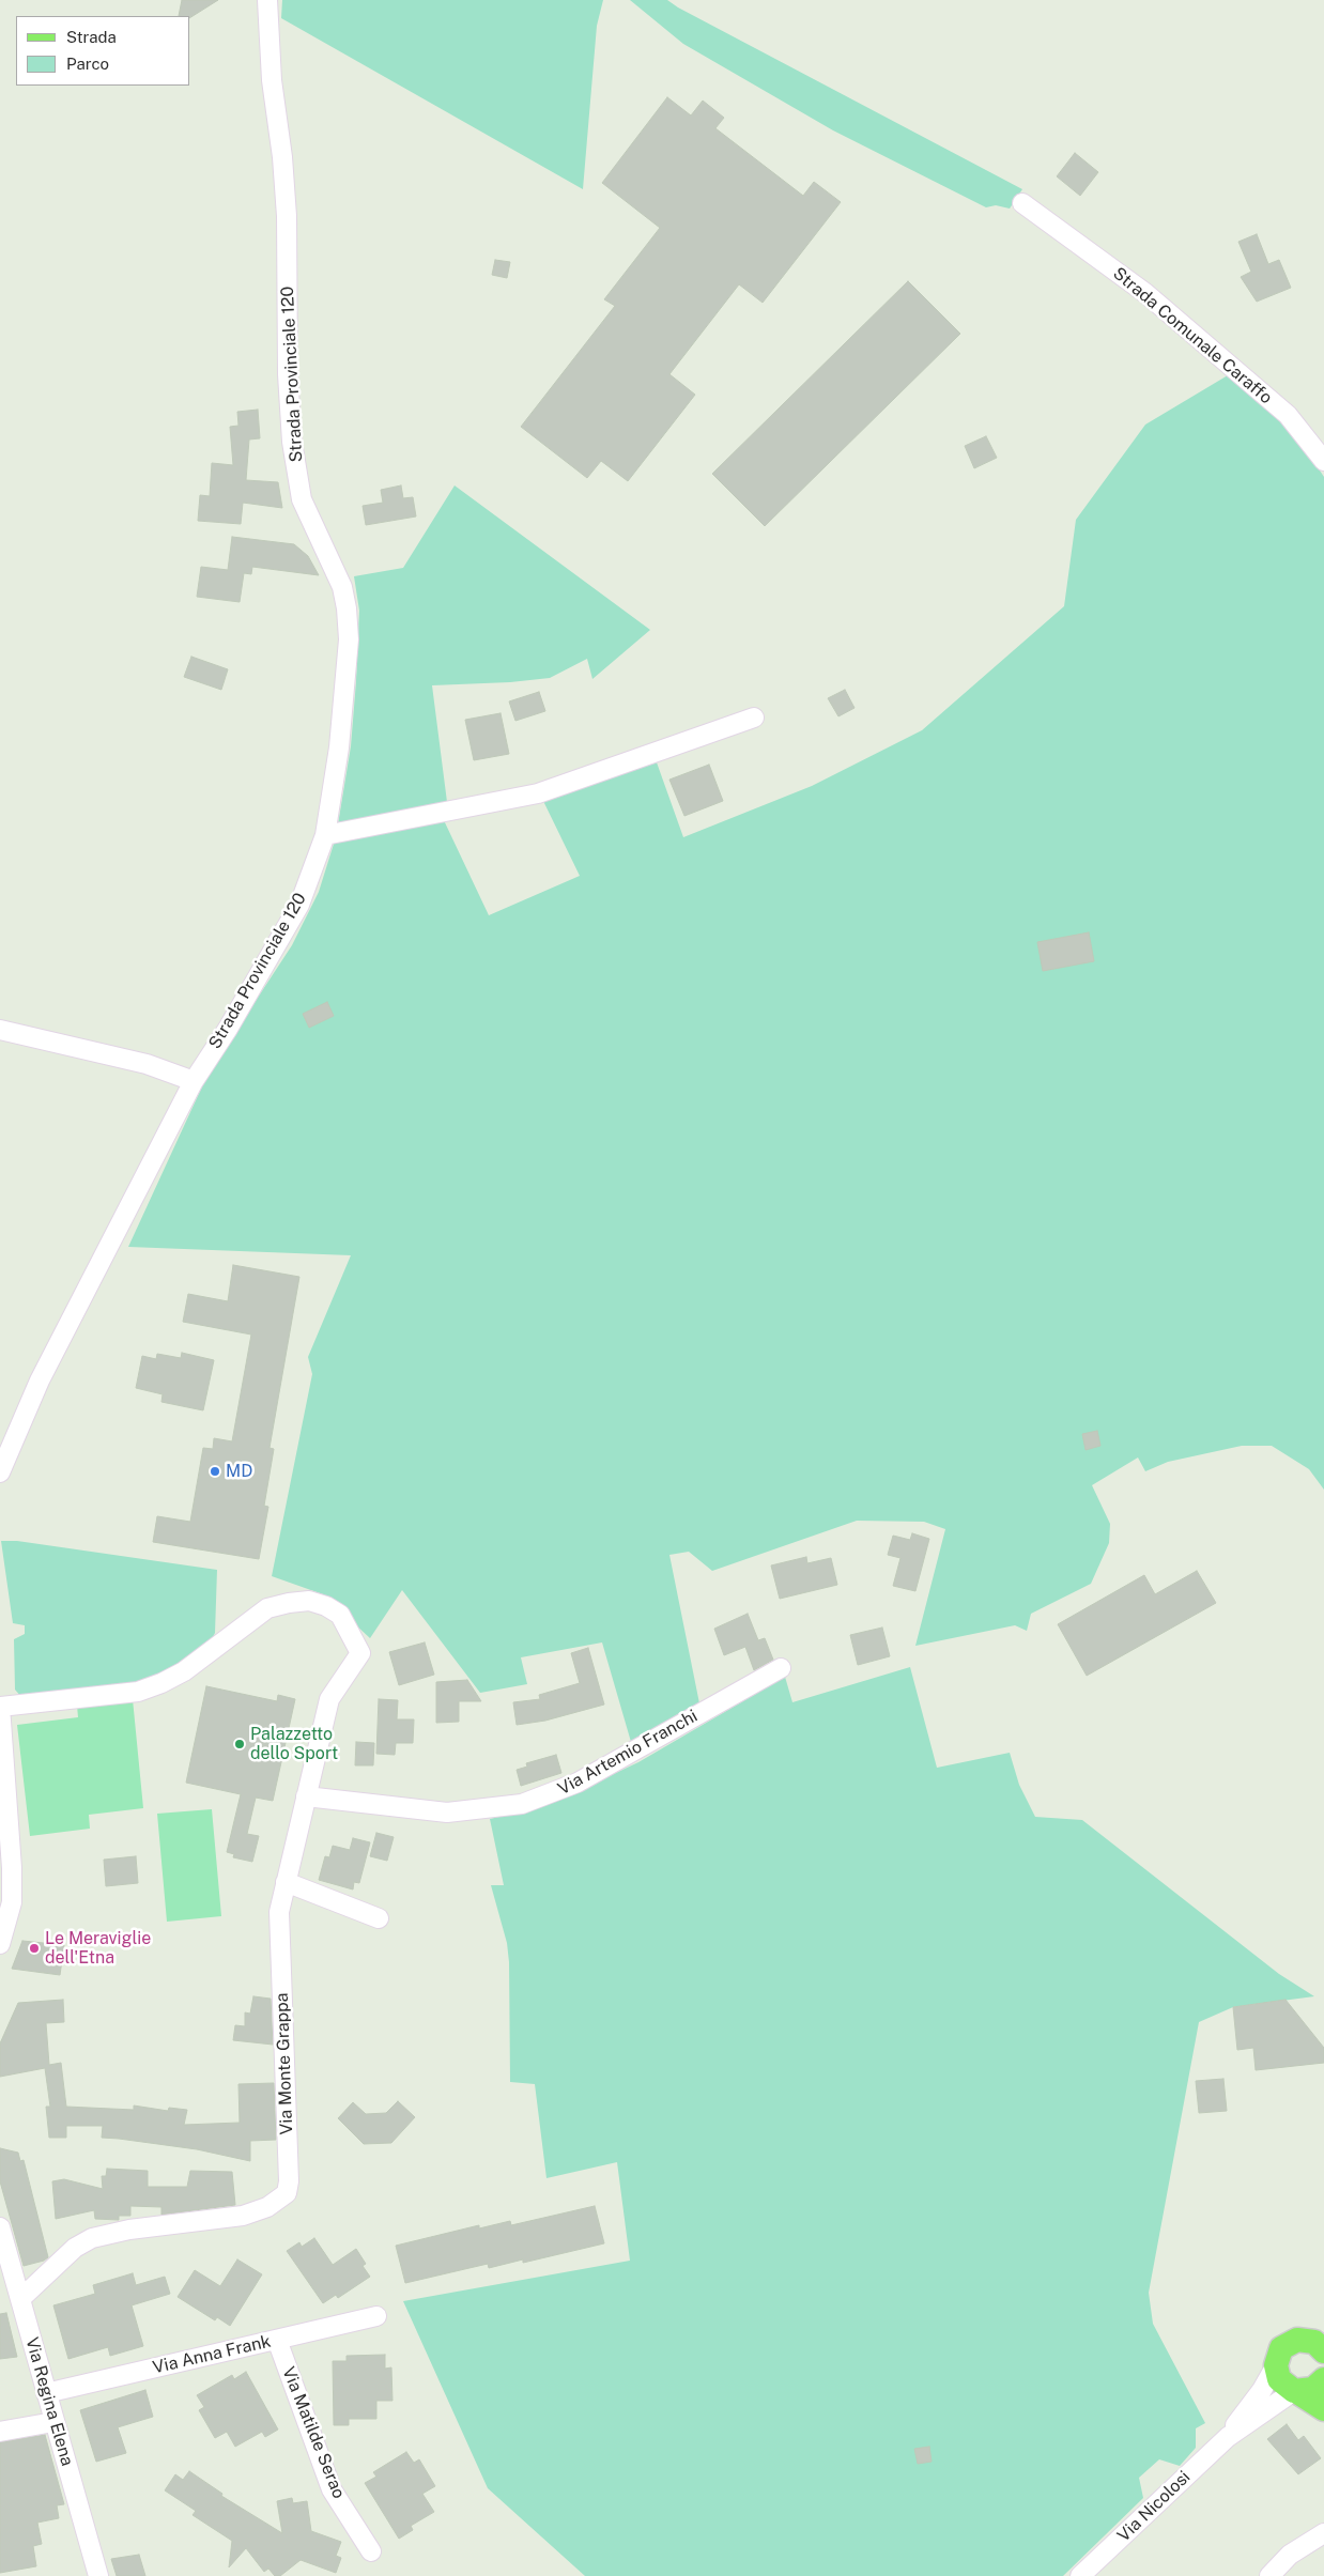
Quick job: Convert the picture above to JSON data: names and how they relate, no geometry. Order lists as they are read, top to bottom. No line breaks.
{"streets":{"street":["Strada Comunale Caraffo","Strada Provinciale 120","Via Artemio Franchi","Via Monte Grappa","Via Anna Frank","Via Regina Elena","Via Matilde Serao","Via Nicolosi"]},"crossings":[["Via Artemio Franchi","Via Monte Grappa"],["Via Monte Grappa","Via Regina Elena"],["Via Anna Frank","Via Regina Elena"],["Via Anna Frank","Via Matilde Serao"]],"places":["MD","Palazzetto dello Sport","Le Meraviglie dell'Etna"],"legend":["Strada","Parco"]}
